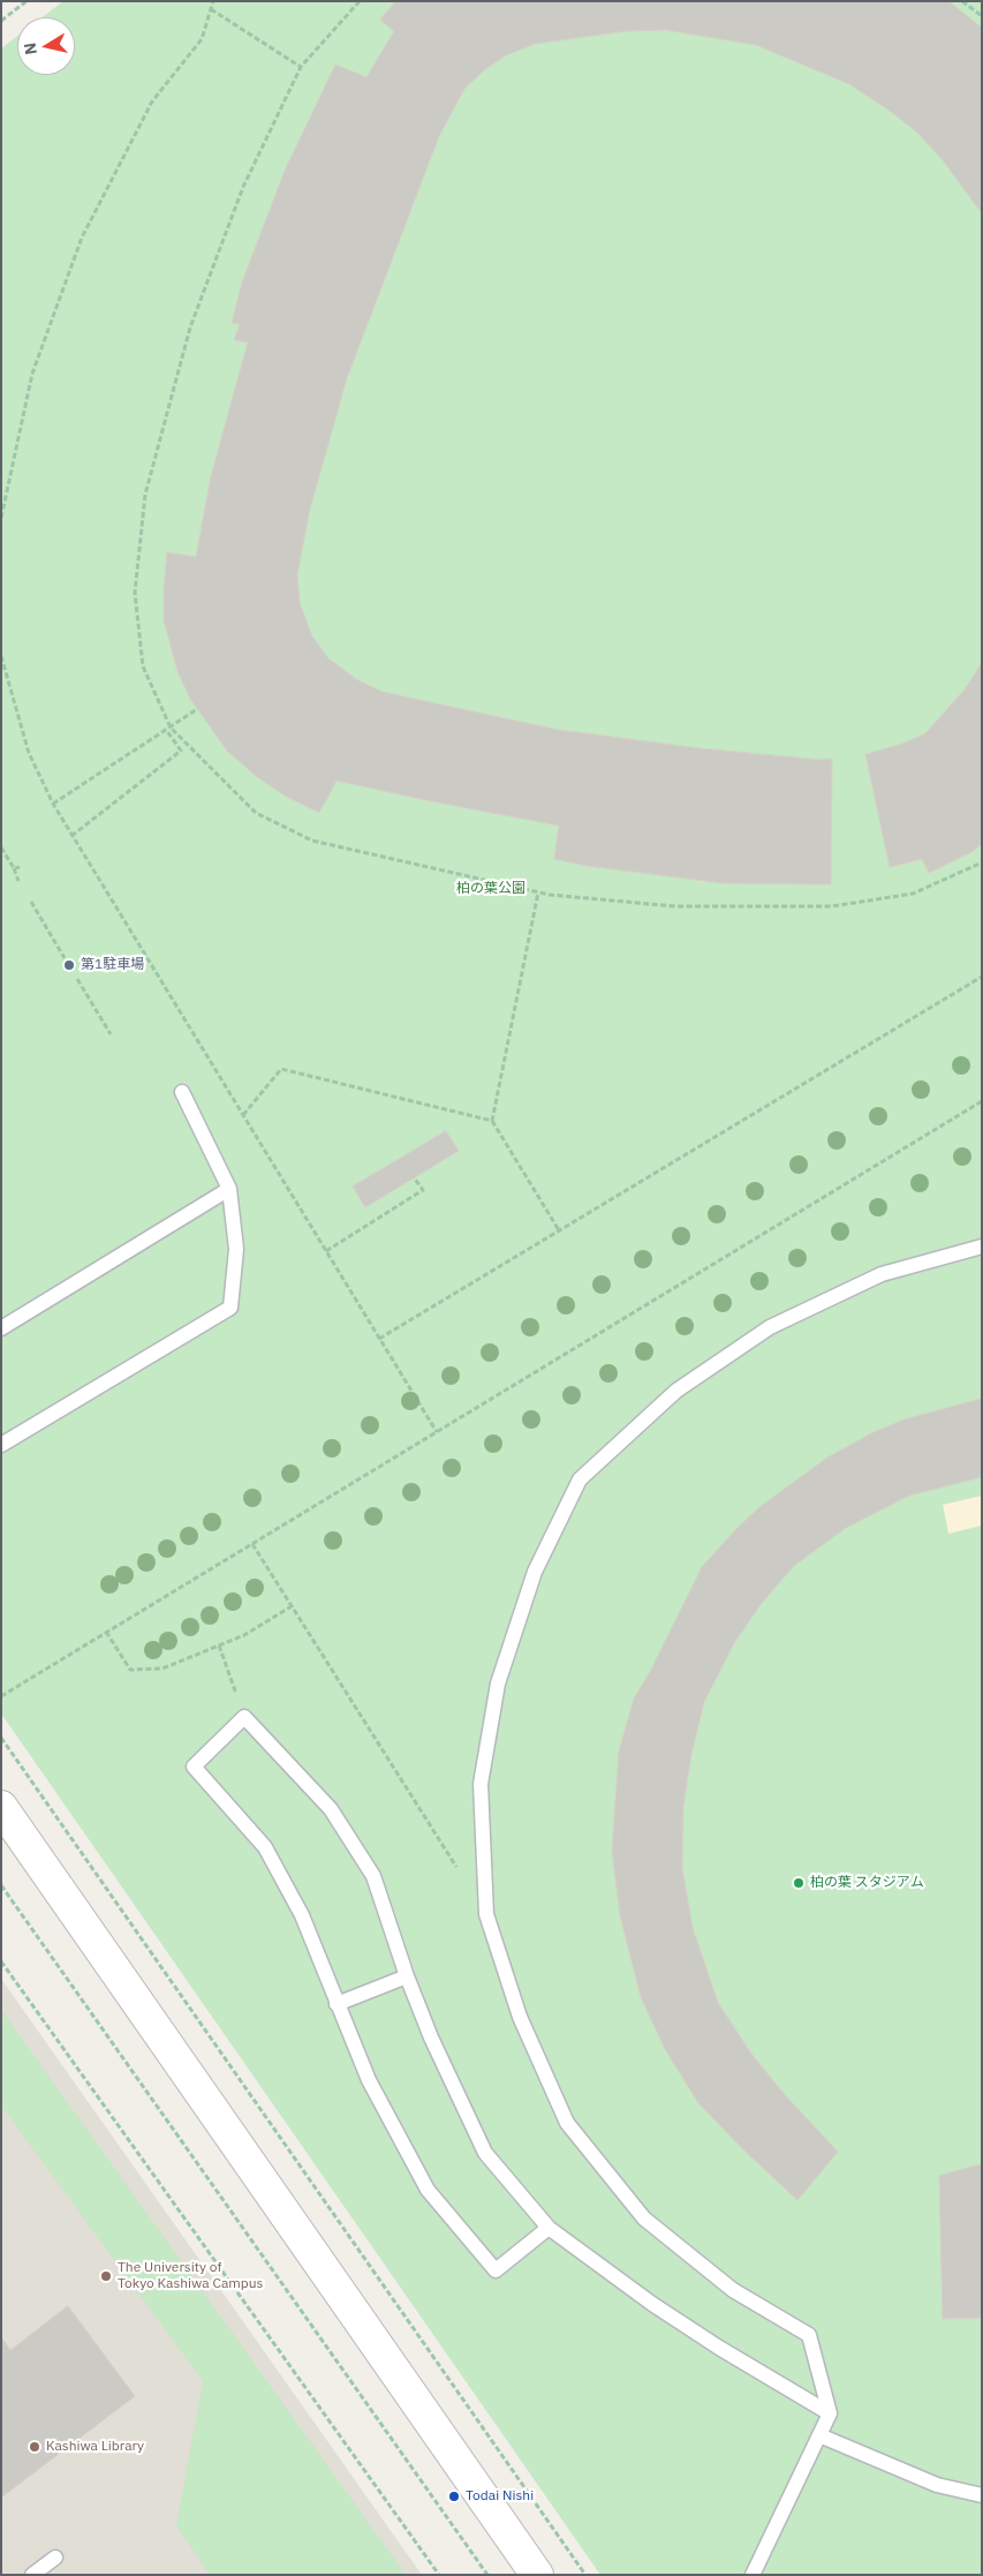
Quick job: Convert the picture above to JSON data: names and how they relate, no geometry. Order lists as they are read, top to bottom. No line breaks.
{"parks":["柏の葉公園"],"places":["第1駐車場","柏の葉 スタジアム","The University of Tokyo Kashiwa Campus","Kashiwa Library","Todai Nishi"],"north":"left"}
